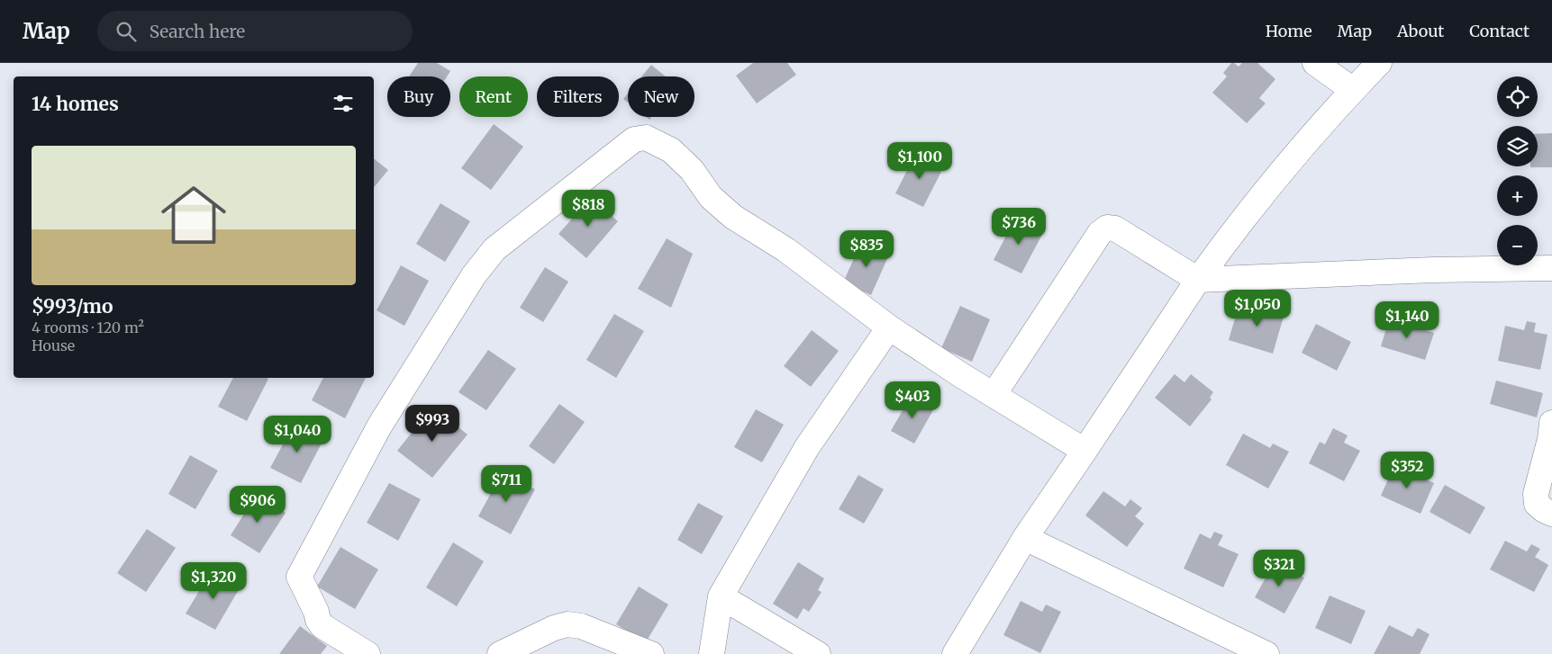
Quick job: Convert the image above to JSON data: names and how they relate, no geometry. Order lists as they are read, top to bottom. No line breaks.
{"page":{"header":"Map","search":"Search here","nav":["Home","Map","About","Contact"],"map_buttons":["+","−"],"chip":["Buy","Rent","Filters","New"],"heading":"14 homes","list":[{"name":"$993/mo","note":"4 rooms · 120 m² · House"}],"price":["$1,100","$818","$736","$835","$1,050","$1,140","$403","$993","$1,040","$352","$711","$906","$321","$1,320"]}}
